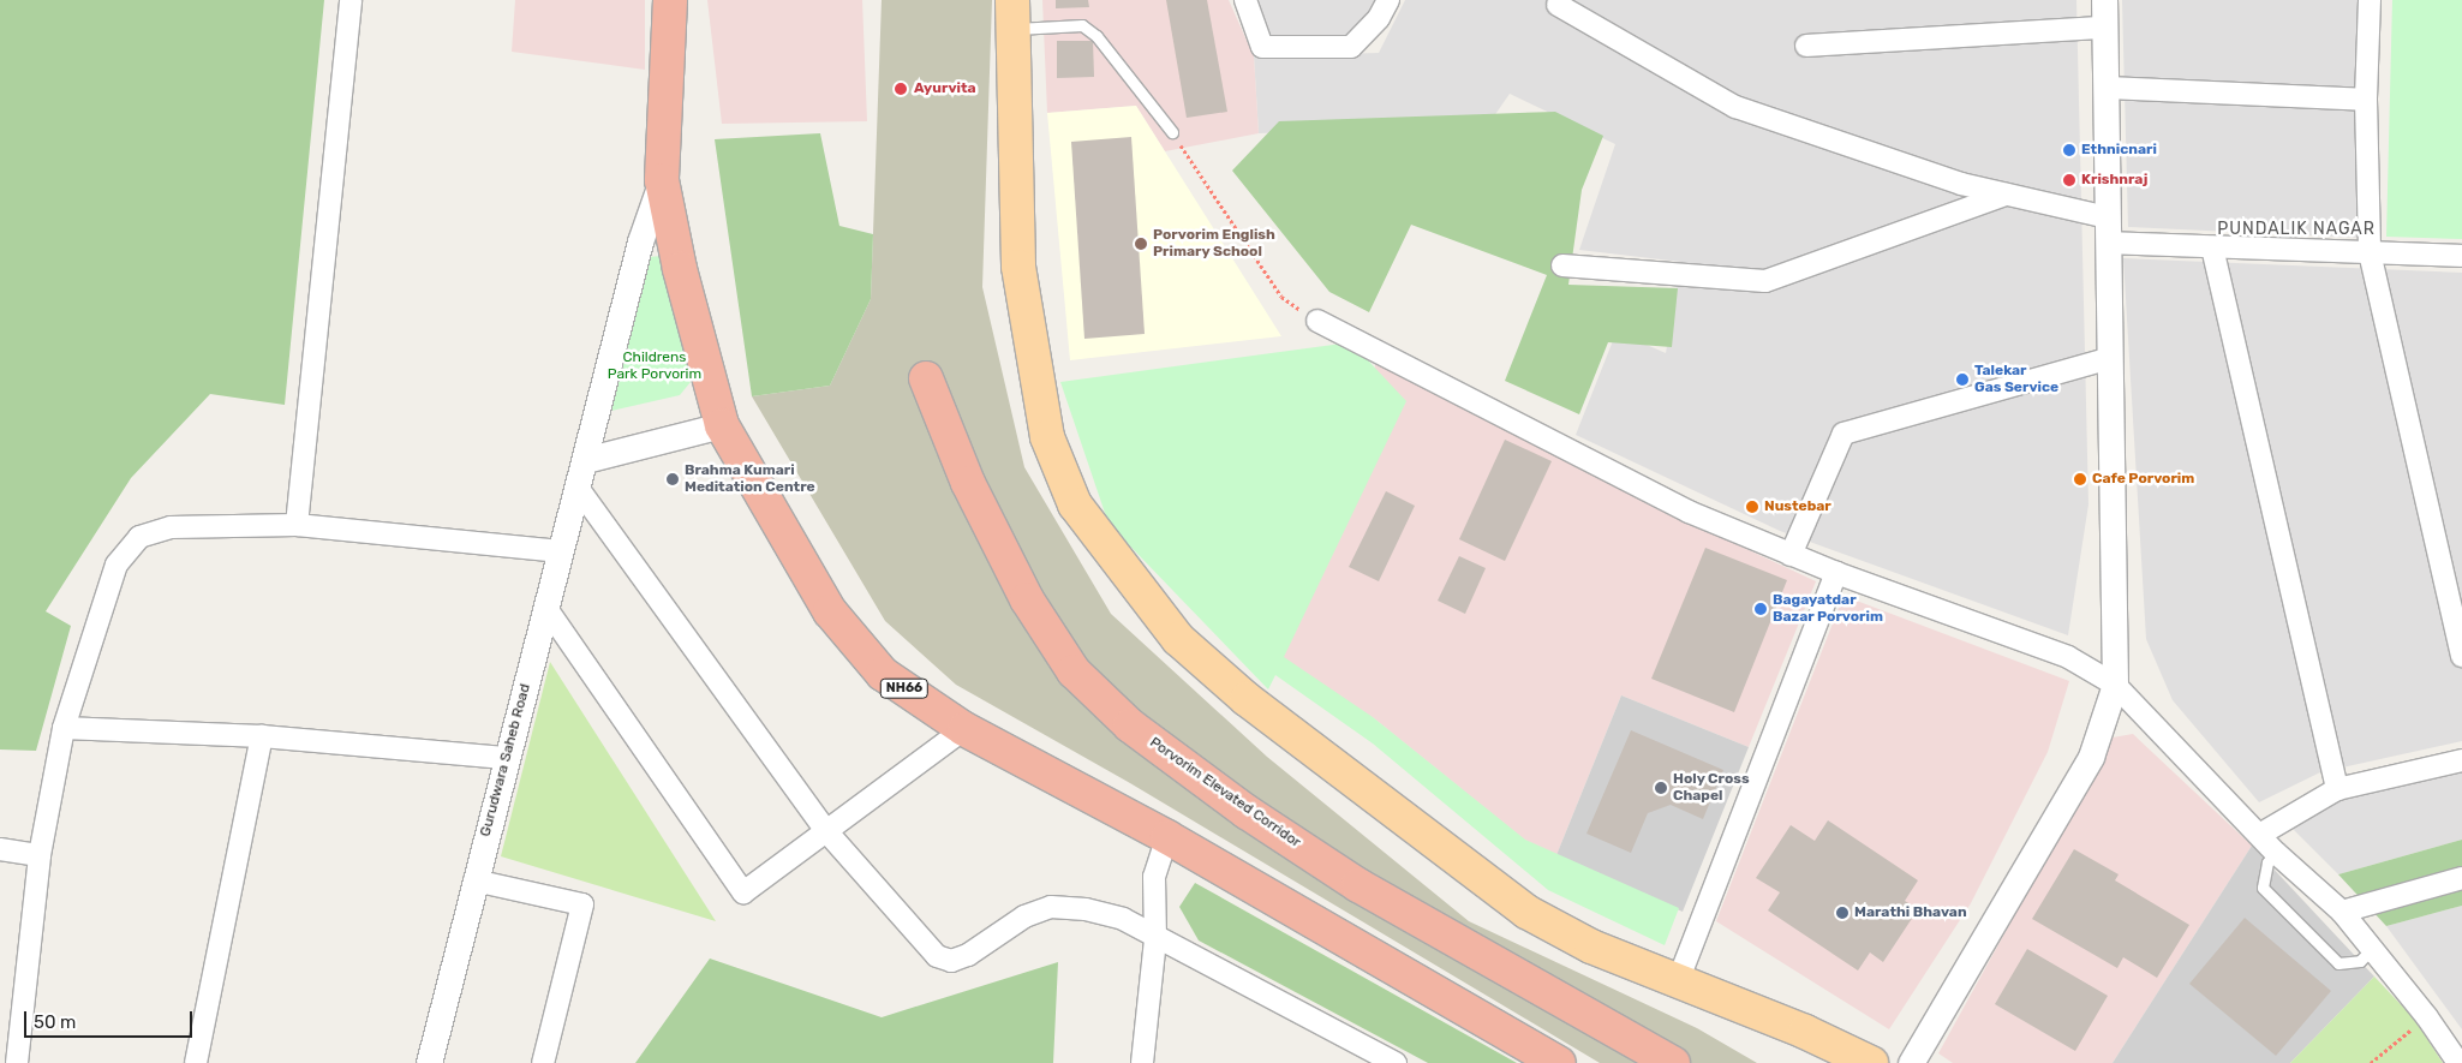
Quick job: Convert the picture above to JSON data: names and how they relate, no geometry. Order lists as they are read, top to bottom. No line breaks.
{"streets":{"highway":["NH66","Porvorim Elevated Corridor"],"street":["Gurudwara Saheb Road"]},"crossings":[["NH66","Gurudwara Saheb Road"]],"districts":["PUNDALIK NAGAR"],"parks":["Childrens Park Porvorim"],"places":["Ayurvita","Ethnicnari","Krishnraj","Porvorim English Primary School","Talekar Gas Service","Brahma Kumari Meditation Centre","Cafe Porvorim","Nustebar","Bagayatdar Bazar Porvorim","Holy Cross Chapel","Marathi Bhavan"],"scale_bar":"50 m"}
